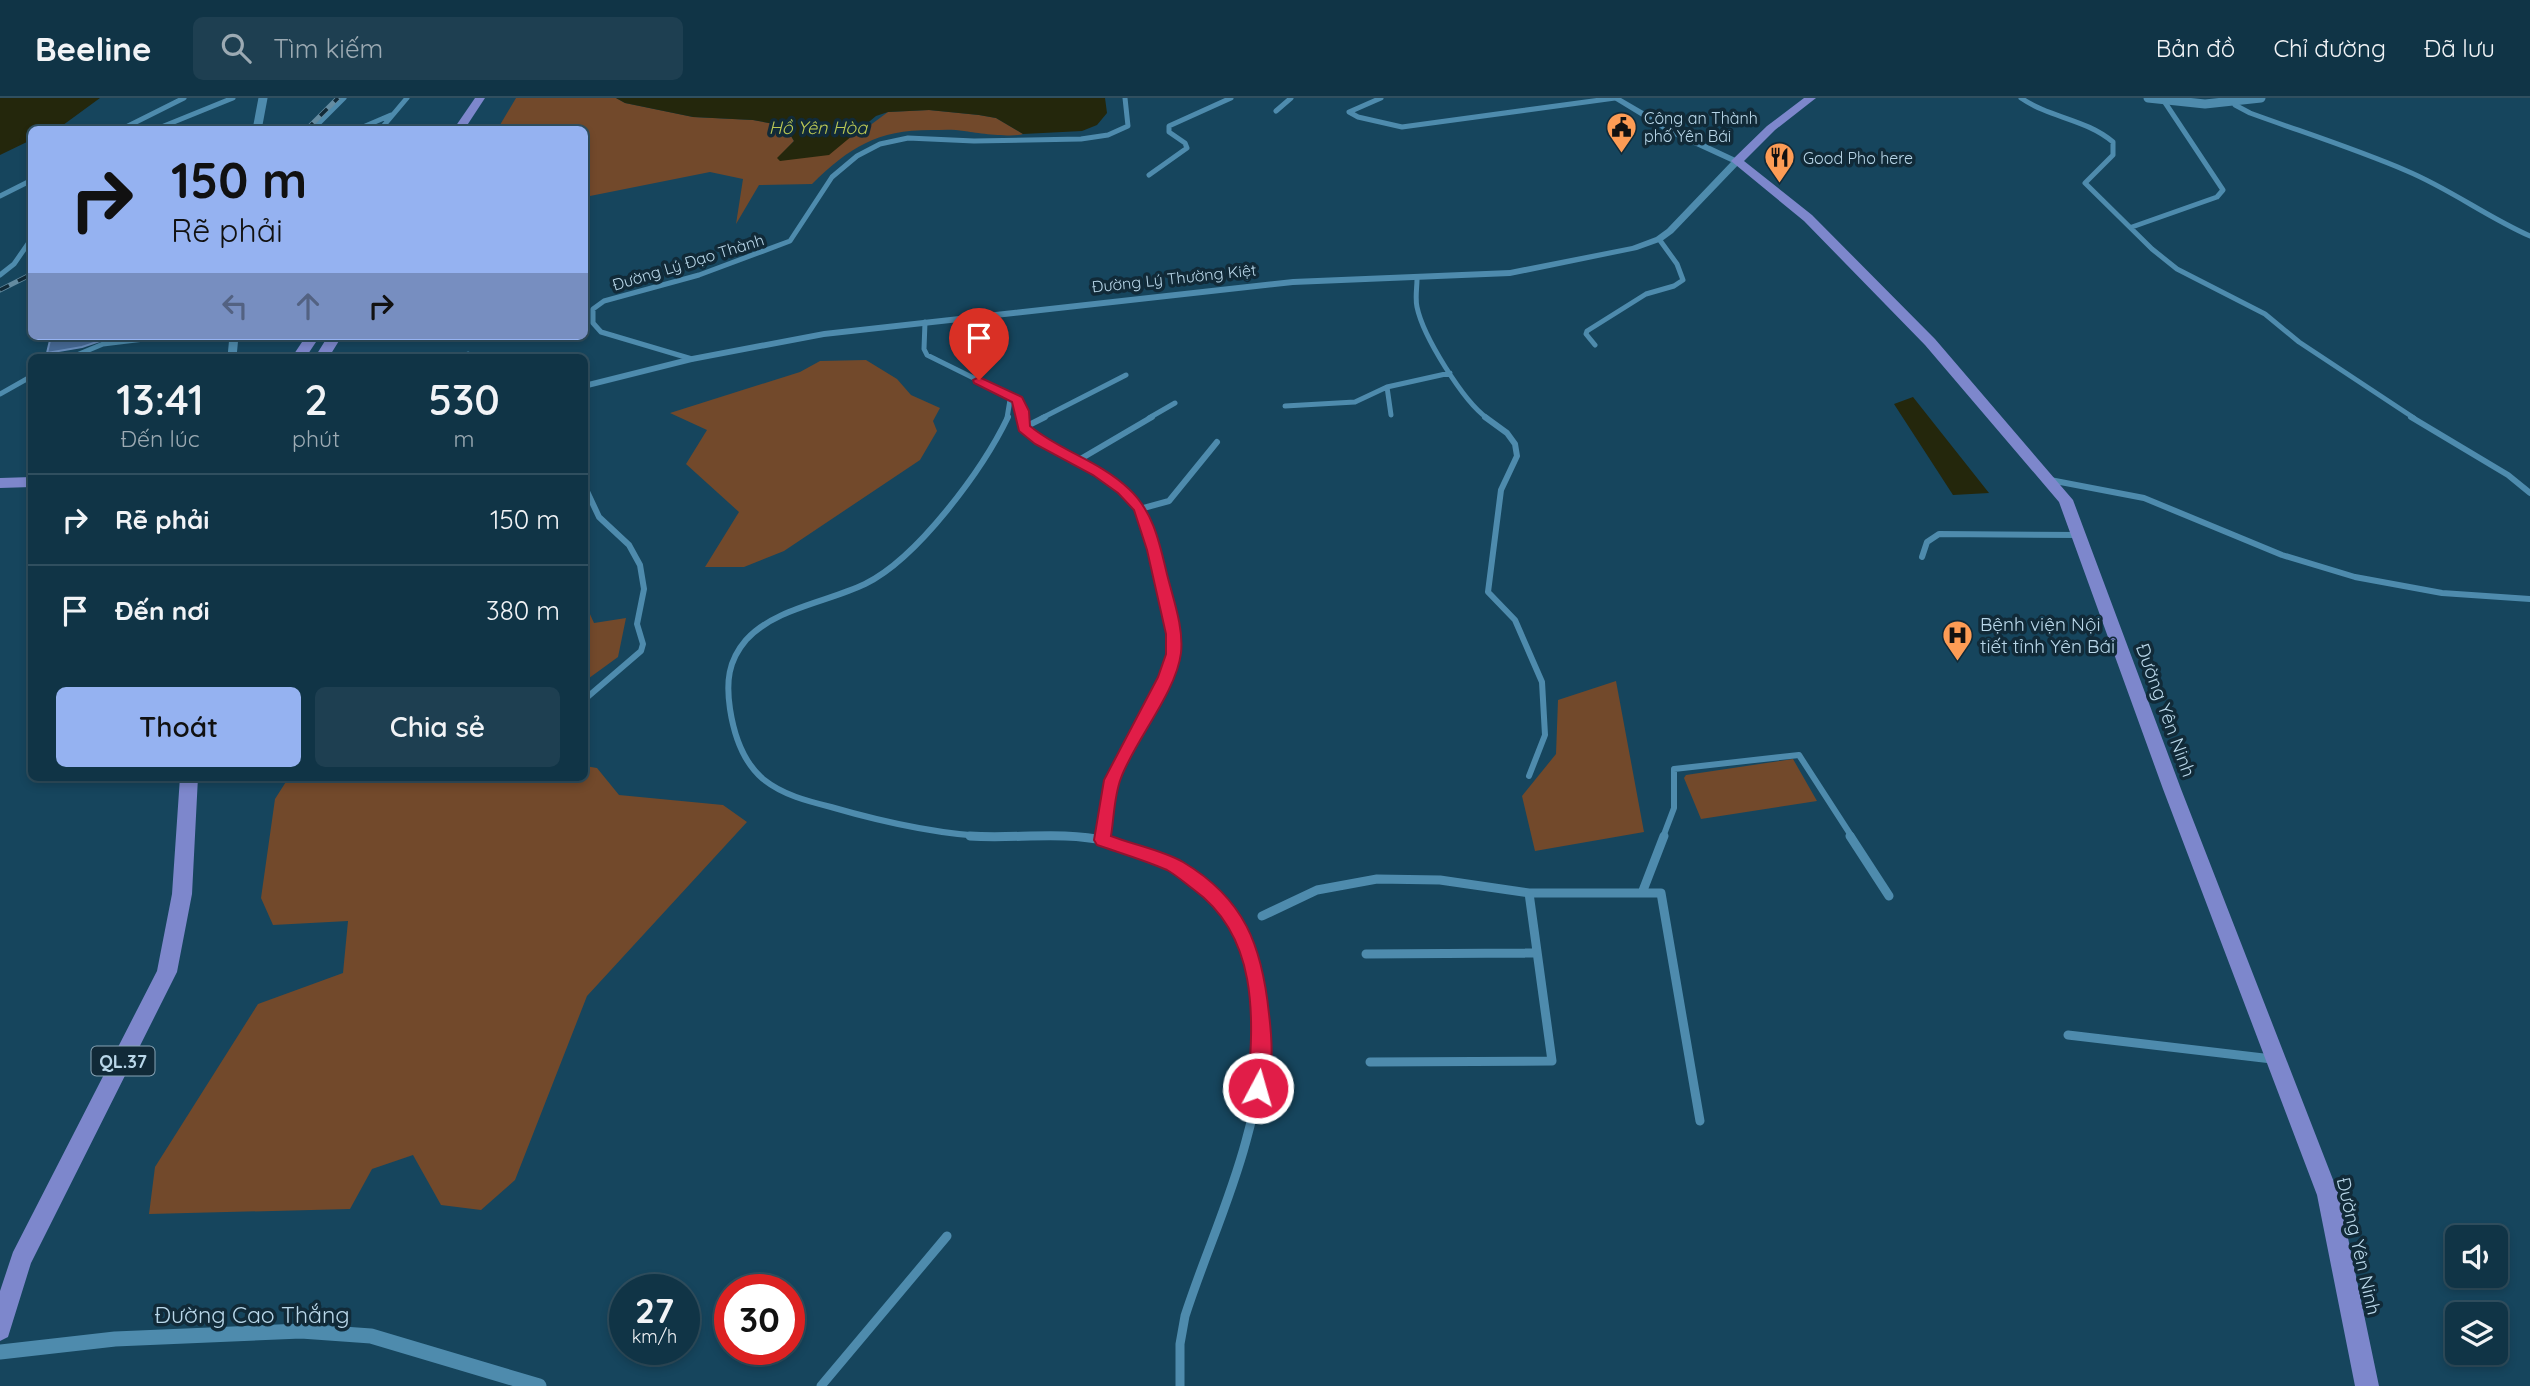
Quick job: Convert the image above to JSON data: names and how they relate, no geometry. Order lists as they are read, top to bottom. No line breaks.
{"streets":{"main road":["Đường Lý Thường Kiệt","Đường Yên Ninh","QL.37"],"street":["Đường Lý Đạo Thành","Đường Cao Thắng"]},"crossings":[["Đường Lý Thường Kiệt","Đường Yên Ninh"]],"water":["Hồ Yên Hòa"],"places":{"public building":["Công an Thành phố Yên Bái"],"restaurant":["Good Pho here"],"hospital":["Bệnh viện Nội tiết tỉnh Yên Bái"]},"page":{"header":"Beeline","search":"Tìm kiếm","nav":["Bản đồ","Chỉ đường","Đã lưu"],"turn":["150 m","Rẽ phải"],"eta":["13:41","Đến lúc","2","phút","530","m"],"list":[{"name":"Rẽ phải","value":"150 m"},{"name":"Đến nơi","value":"380 m"}],"buttons":["Thoát","Chia sẻ"],"speed":"27 km/h","limit":"30"}}
